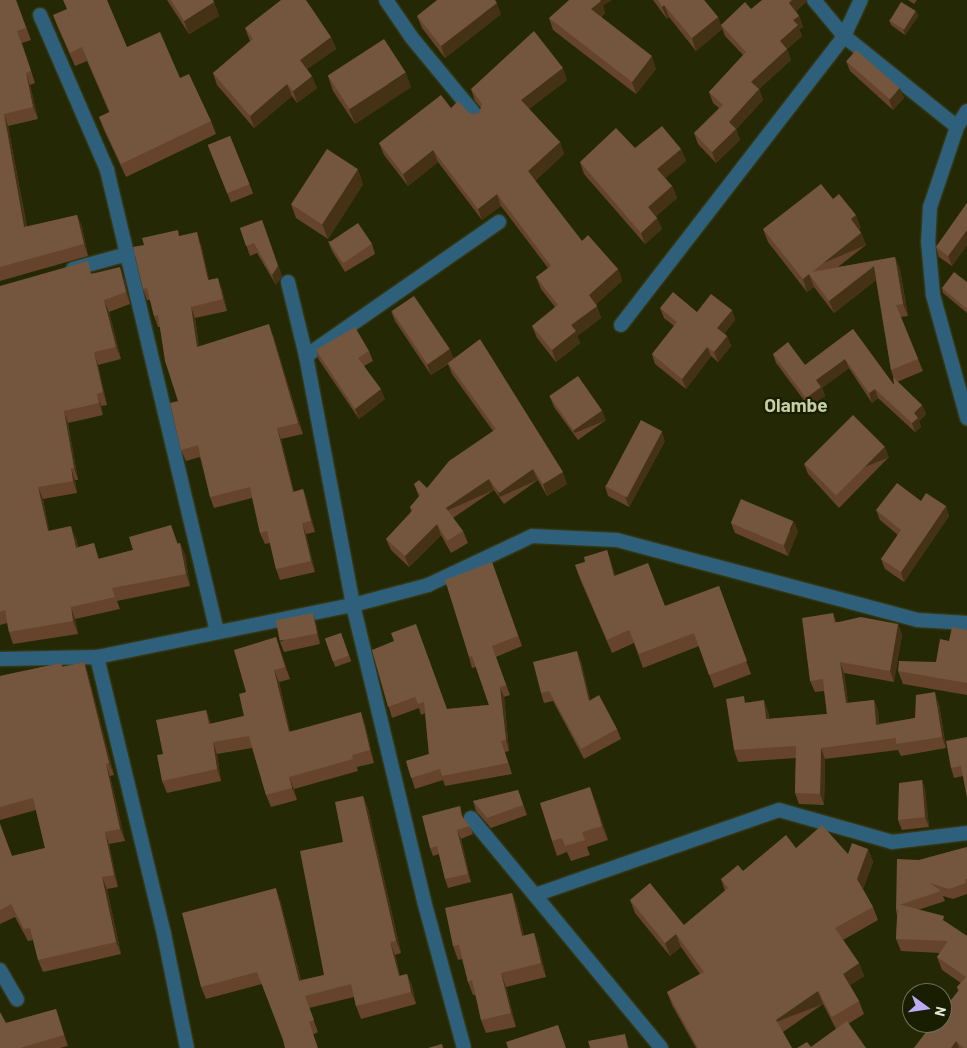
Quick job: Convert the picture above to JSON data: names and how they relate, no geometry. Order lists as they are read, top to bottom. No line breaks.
{"districts":["Olambe"],"north":"right"}
